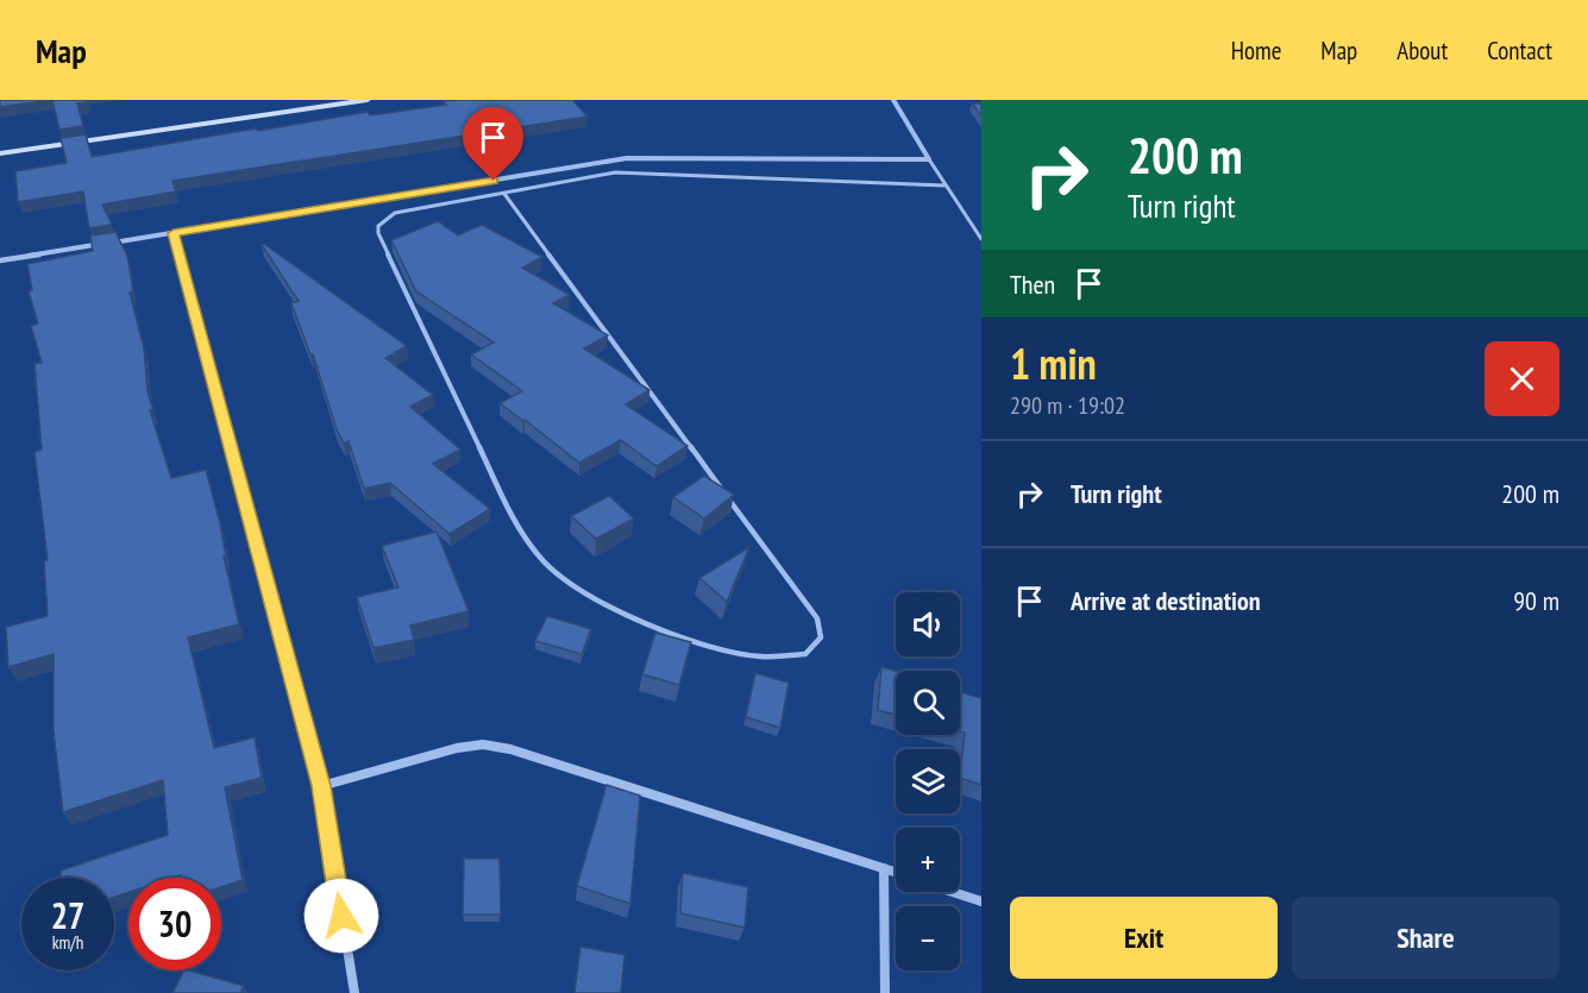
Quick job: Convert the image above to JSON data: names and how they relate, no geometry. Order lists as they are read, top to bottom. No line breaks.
{"page":{"header":"Map","nav":["Home","Map","About","Contact"],"turn":["200 m","Turn right"],"then":"Then","heading":["1 min","290 m · 19:02"],"list":[{"name":"Turn right","value":"200 m"},{"name":"Arrive at destination","value":"90 m"}],"map_buttons":["+","−"],"speed":"27 km/h","limit":"30","buttons":["Exit","Share"]}}
